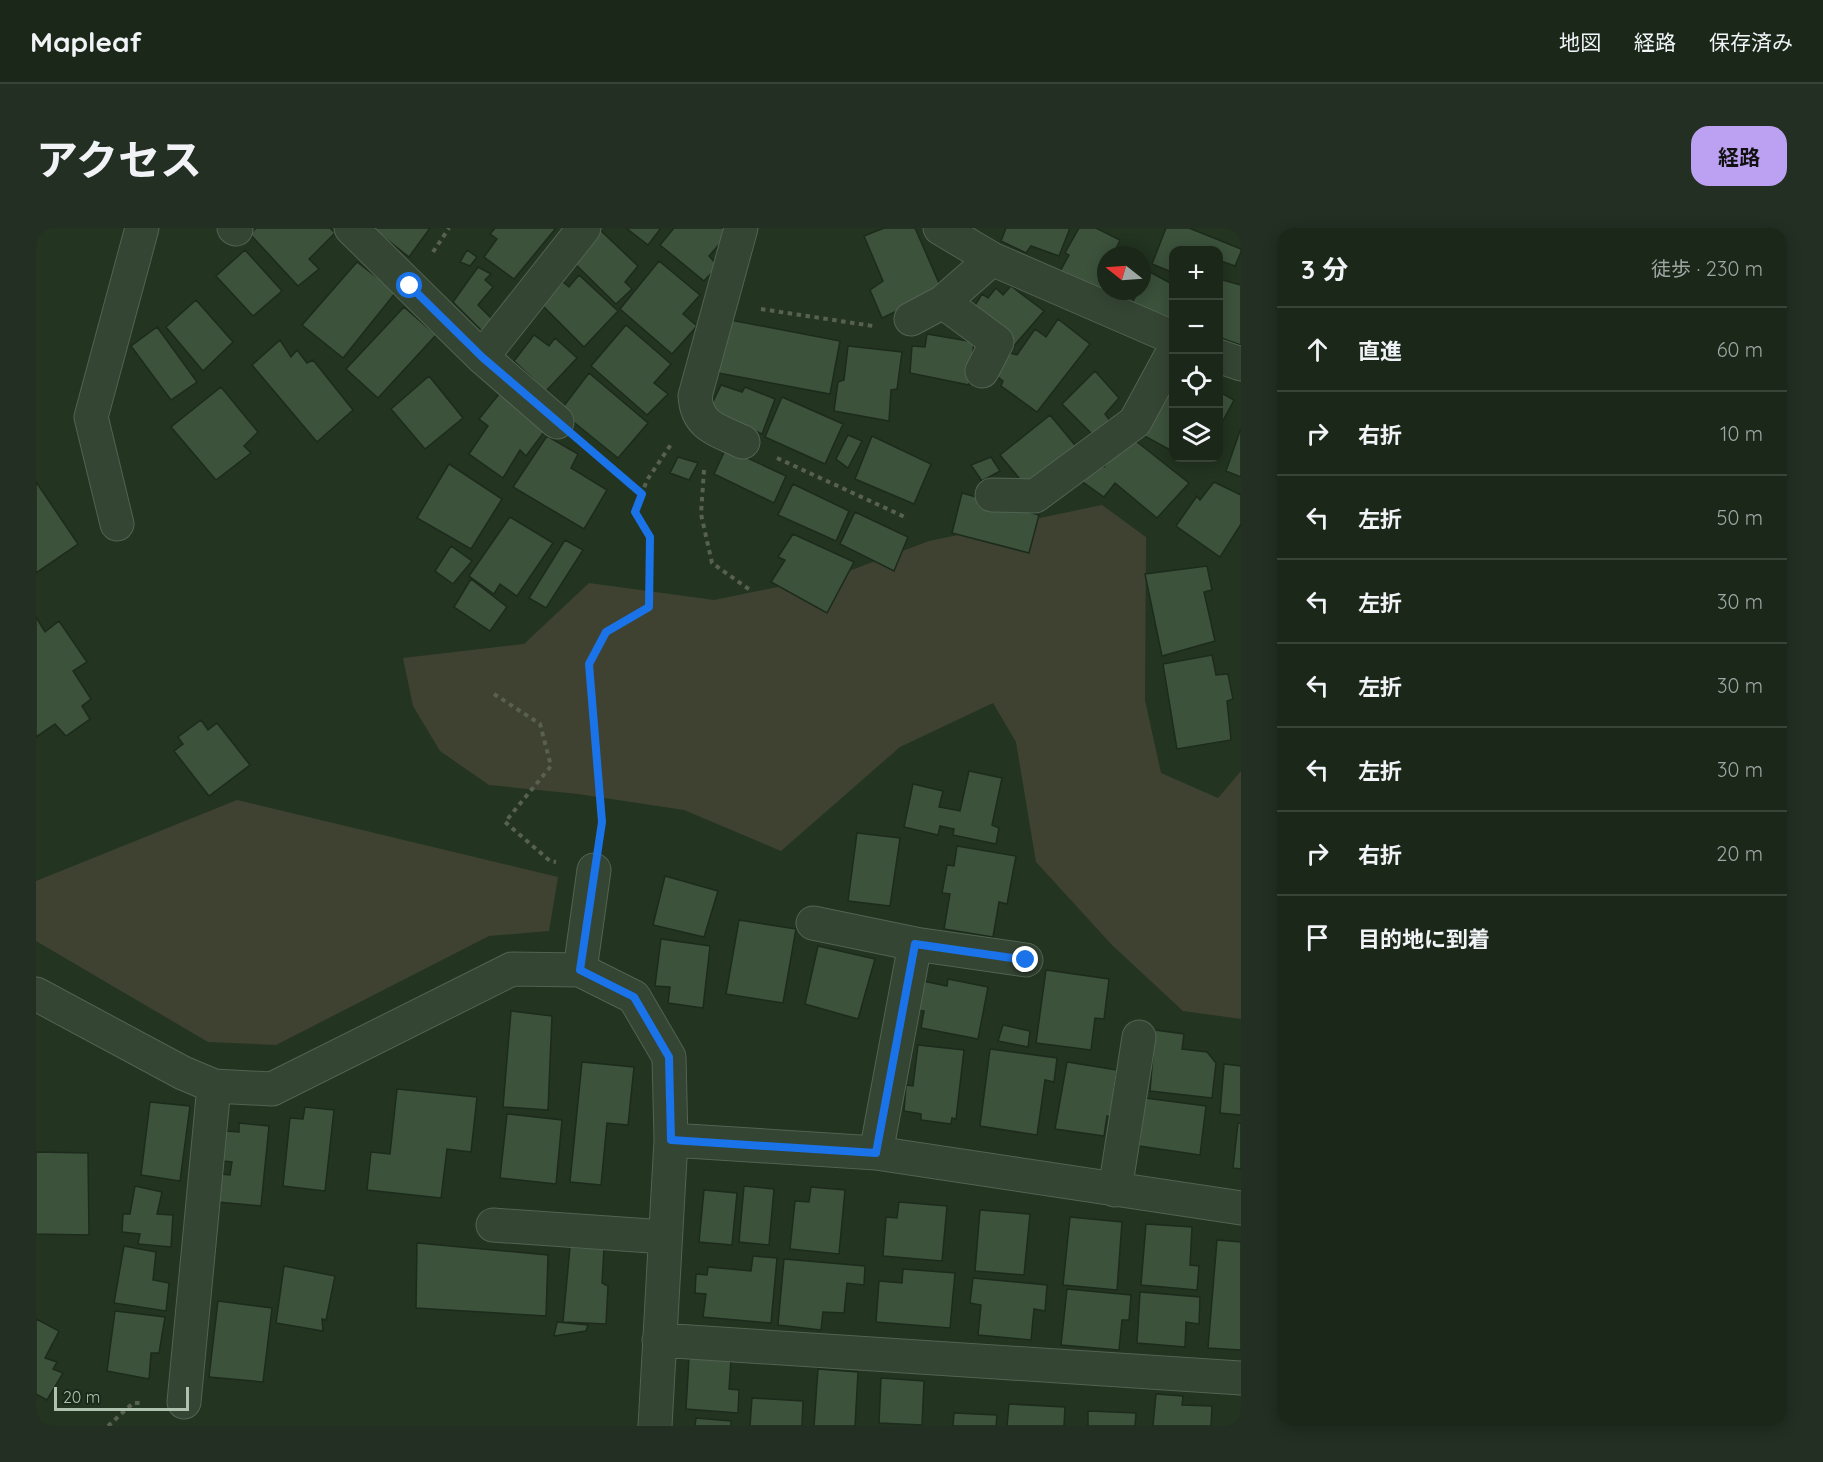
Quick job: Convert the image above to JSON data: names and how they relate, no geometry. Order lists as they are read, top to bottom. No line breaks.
{"scale_bar":"20 m","north":"left","page":{"header":"Mapleaf","nav":["地図","経路","保存済み"],"title":"アクセス","buttons":"経路","heading":["3 分","徒歩 · 230 m"],"map_buttons":["+","−"],"list":[["直進","60 m"],["右折","10 m"],["左折","50 m"],["左折","30 m"],["左折","30 m"],["左折","30 m"],["右折","20 m"],"目的地に到着"],"scale":"20 m"}}
